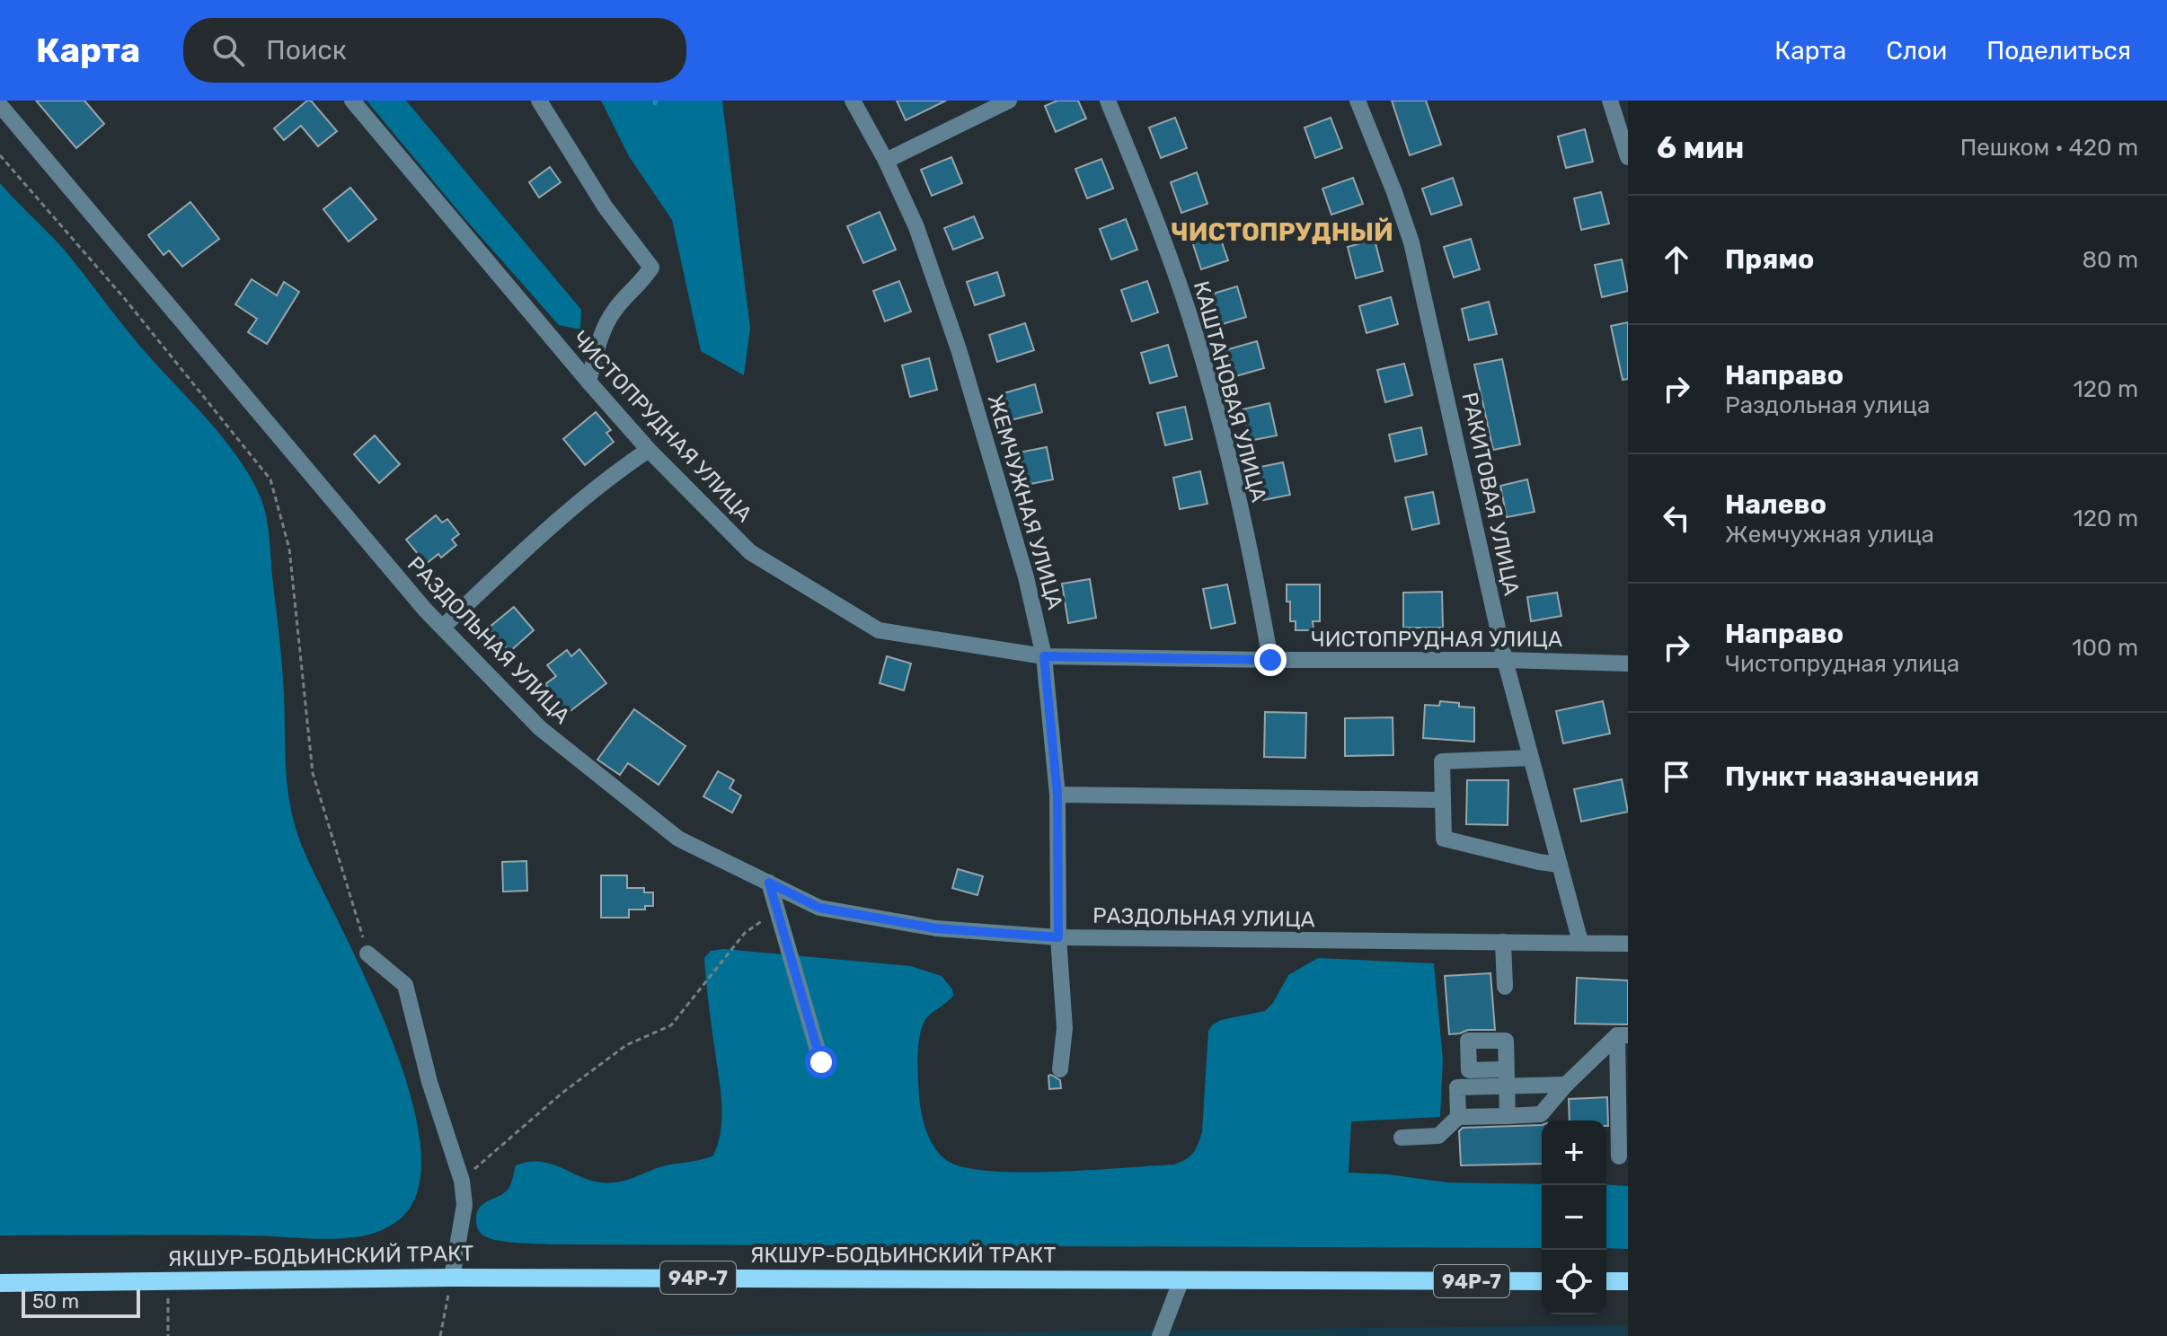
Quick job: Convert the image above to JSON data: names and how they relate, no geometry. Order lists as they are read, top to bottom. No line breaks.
{"streets":{"main road":["ЯКШУР-БОДЬИНСКИЙ ТРАКТ","94Р-7"],"street":["КАШТАНОВАЯ УЛИЦА","ЧИСТОПРУДНАЯ УЛИЦА","РАКИТОВАЯ УЛИЦА","ЖЕМЧУЖНАЯ УЛИЦА","РАЗДОЛЬНАЯ УЛИЦА"]},"crossings":[["КАШТАНОВАЯ УЛИЦА","ЧИСТОПРУДНАЯ УЛИЦА"],["ЧИСТОПРУДНАЯ УЛИЦА","РАКИТОВАЯ УЛИЦА"],["ЧИСТОПРУДНАЯ УЛИЦА","ЖЕМЧУЖНАЯ УЛИЦА"],["РАКИТОВАЯ УЛИЦА","РАЗДОЛЬНАЯ УЛИЦА"],["ЖЕМЧУЖНАЯ УЛИЦА","РАЗДОЛЬНАЯ УЛИЦА"]],"districts":["ЧИСТОПРУДНЫЙ"],"scale_bar":"50 m","page":{"header":"Карта","search":"Поиск","nav":["Карта","Слои","Поделиться"],"heading":["6 мин","Пешком · 420 m"],"list":[["Прямо","80 m"],["Направо","Раздольная улица","120 m"],["Налево","Жемчужная улица","120 m"],["Направо","Чистопрудная улица","100 m"],"Пункт назначения"],"map_buttons":["+","−"],"scale":"50 m"}}
